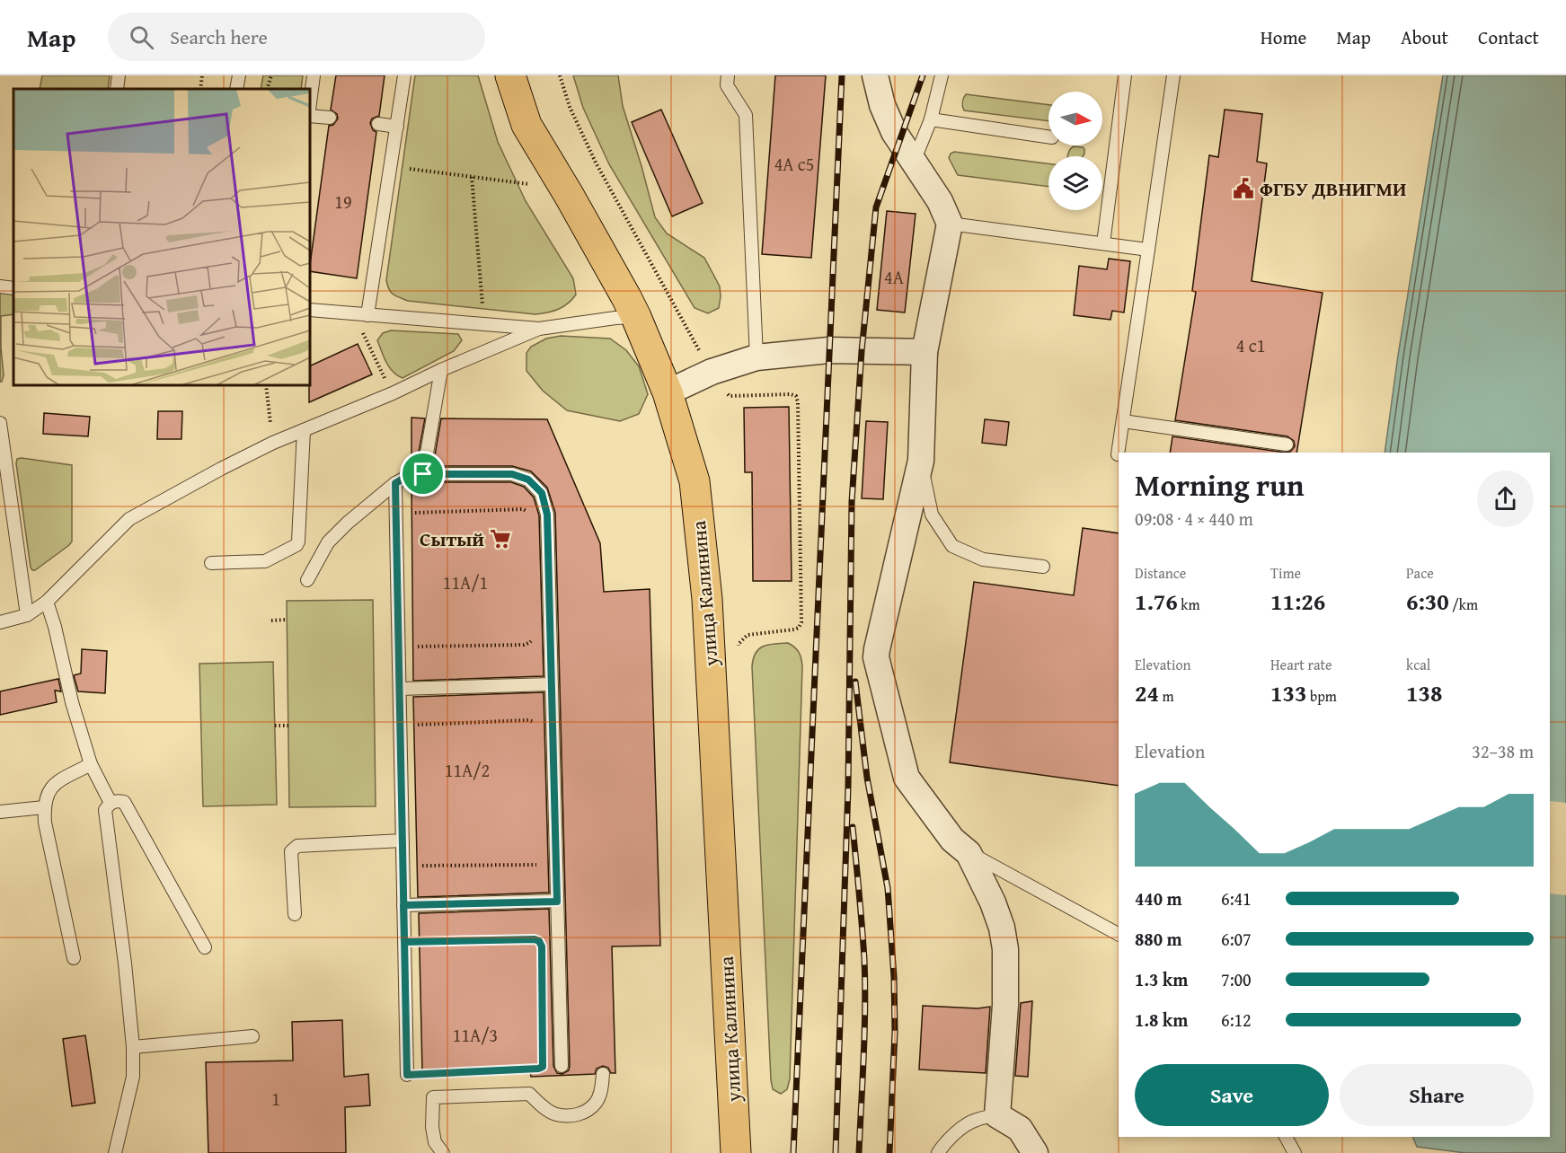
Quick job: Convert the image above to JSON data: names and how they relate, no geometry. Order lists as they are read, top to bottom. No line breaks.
{"streets":{"main road":["улица Калинина"]},"places":{"public building":["ФГБУ ДВНИГМИ"],"supermarket":["Сытый"]},"house_numbers":["4А с5","19","4А","4 с1","11А/1","11А/2","11А/3","1"],"north":"right","page":{"header":"Map","search":"Search here","nav":["Home","Map","About","Contact"],"heading":["Morning run","09:08 · 4 × 440 m"],"stats":[["Distance","1.76 km"],["Time","11:26"],["Pace","6:30 /km"],["Elevation","24 m"],["Heart rate","133 bpm"],["kcal","138"]],"chart":["Elevation","32–38 m"],"list":[{"name":"440 m","note":"6:41"},{"name":"880 m","note":"6:07"},{"name":"1.3 km","note":"7:00"},{"name":"1.8 km","note":"6:12"}],"buttons":["Save","Share"]}}
